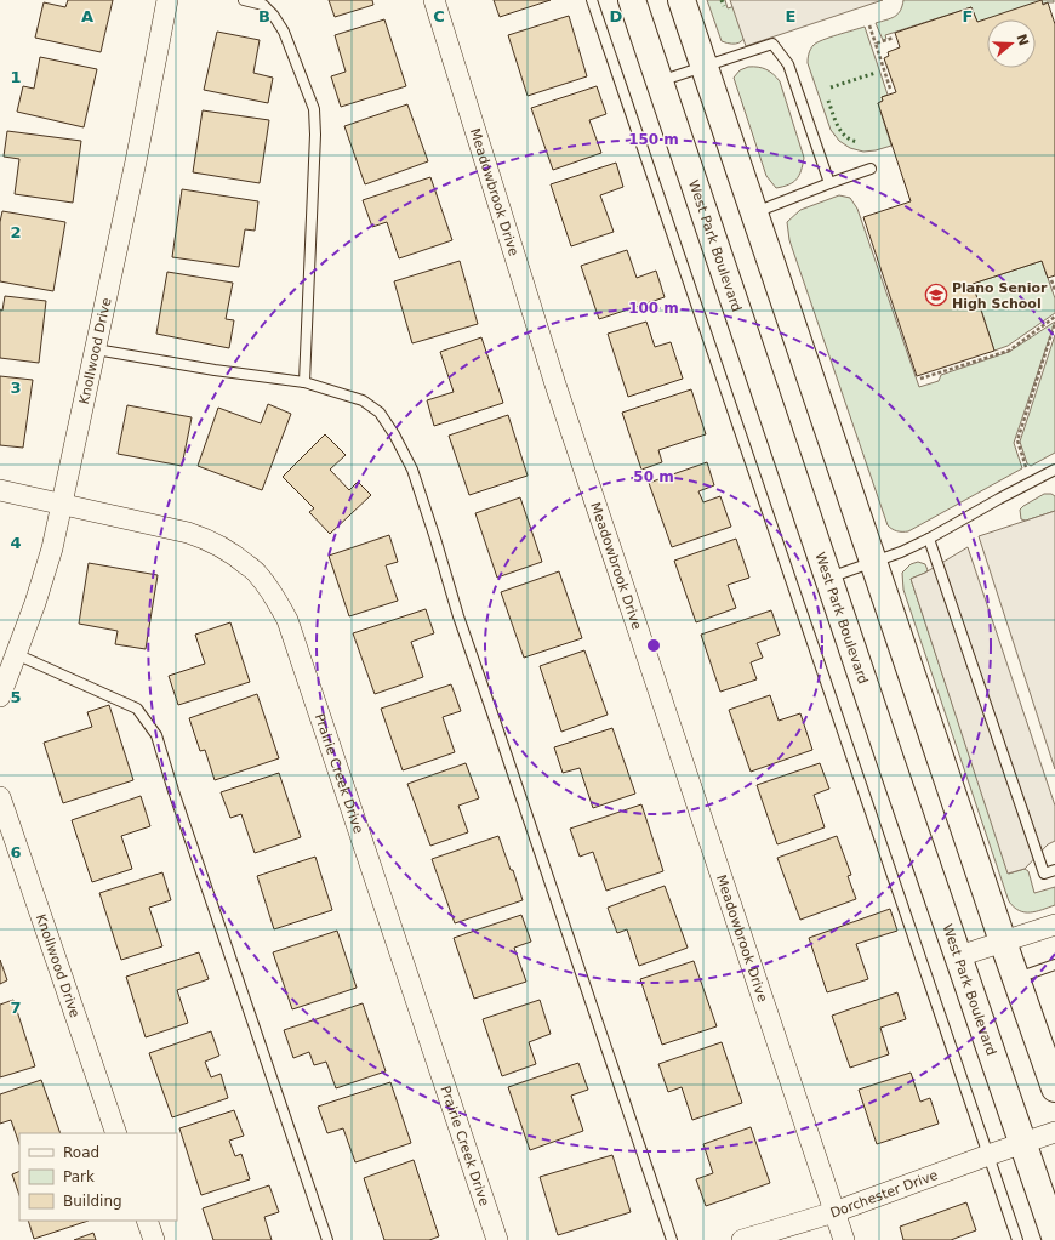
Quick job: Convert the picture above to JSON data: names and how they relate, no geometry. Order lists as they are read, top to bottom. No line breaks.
{"streets":{"main road":["West Park Boulevard"],"street":["Meadowbrook Drive","Knollwood Drive","Prairie Creek Drive","Dorchester Drive"]},"crossings":[["Meadowbrook Drive","Dorchester Drive"],["West Park Boulevard","Dorchester Drive"],["Knollwood Drive","Prairie Creek Drive"]],"places":{"school or university":["Plano Senior High School"]},"legend":["Road","Park","Building"],"north":"right","grid":{"columns":["A","B","C","D","E","F"],"rows":["1","2","3","4","5","6","7"]},"rings":["150 m","100 m","50 m"]}
